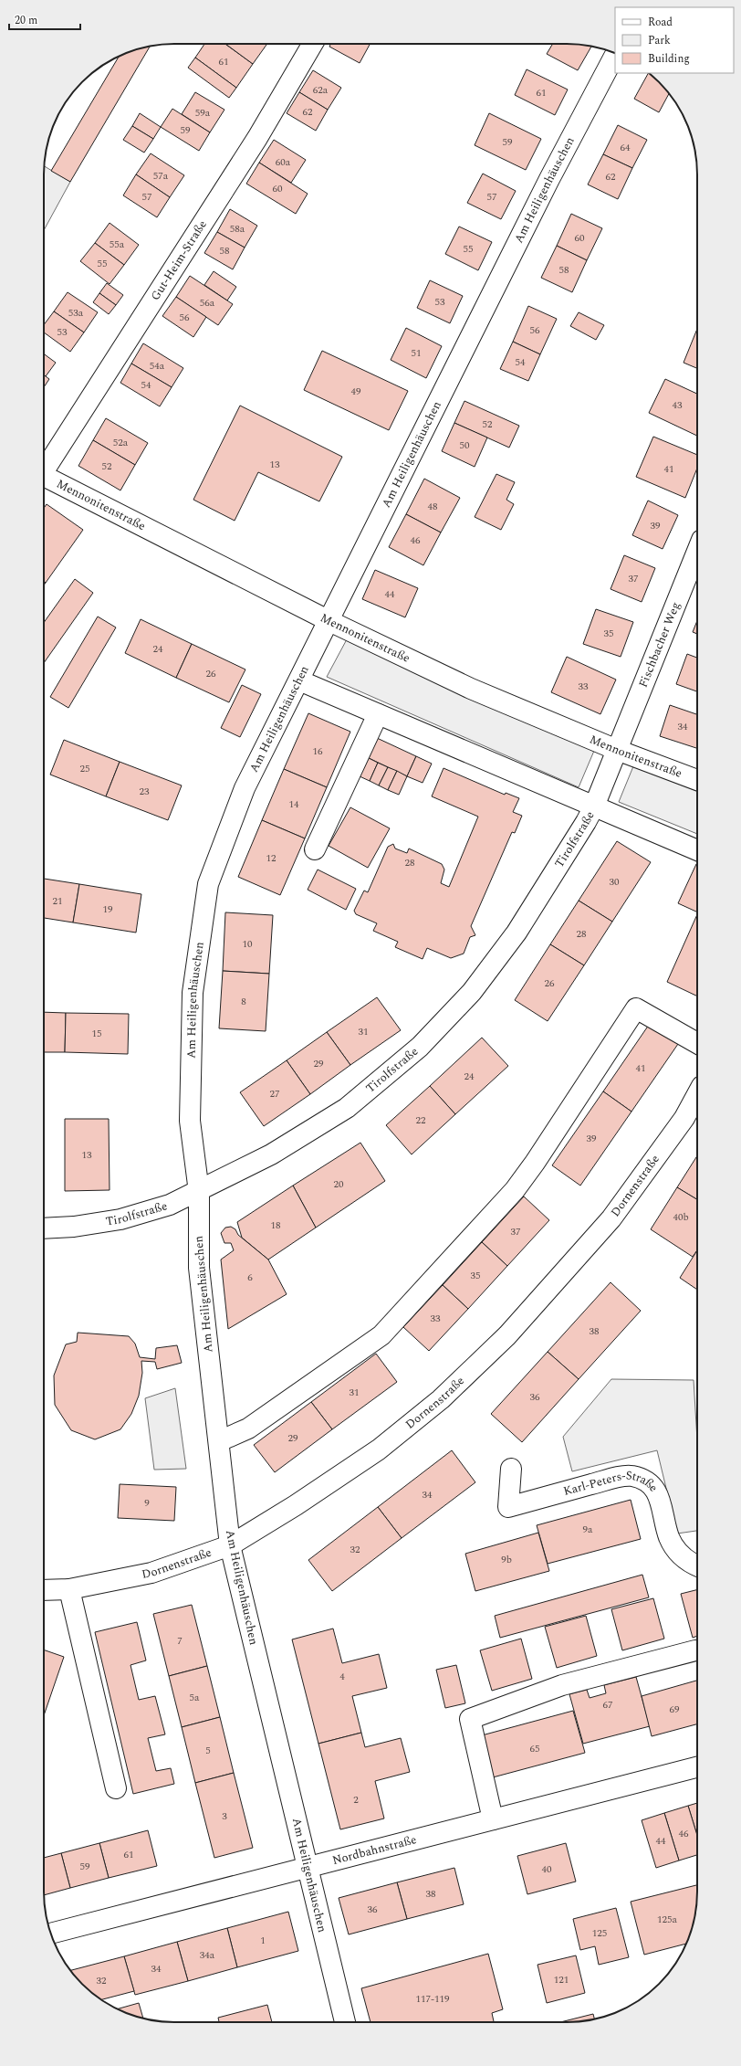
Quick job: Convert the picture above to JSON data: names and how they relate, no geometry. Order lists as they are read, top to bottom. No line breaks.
{"streets":{"street":["Am Heiligenhäuschen","Gut-Heim-Straße","Mennonitenstraße","Fischbacher Weg","Tirolfstraße","Dornenstraße","Karl-Peters-Straße","Nordbahnstraße"]},"crossings":[["Am Heiligenhäuschen","Mennonitenstraße"],["Am Heiligenhäuschen","Tirolfstraße"],["Am Heiligenhäuschen","Dornenstraße"],["Am Heiligenhäuschen","Nordbahnstraße"],["Mennonitenstraße","Fischbacher Weg"],["Mennonitenstraße","Tirolfstraße"],["Fischbacher Weg","Tirolfstraße"]],"house_numbers":["61","62a","61","62","59a","59","59","64","60a","57a","62","60","57","57","58a","60","55a","55","58","55","58","53","56a","53a","56","56","53","51","54","54a","54","49","43","52","52a","50","13","52","41","48","39","46","37","44","35","24","26","33","34","16","25","23","14","12","28","30","21","19","28","10","26","8","31","15","29","41","24","27","22","39","13","20","40b","18","37","35","6","33","38","31","36","29","34","9","9a","32","9b","7","4","5a","67","69","65","5","2","3","46","44","61","59","40","38","36","125a","125","1","34a","34","121","32","117-119"],"legend":["Road","Park","Building"],"scale_bar":"20 m"}
